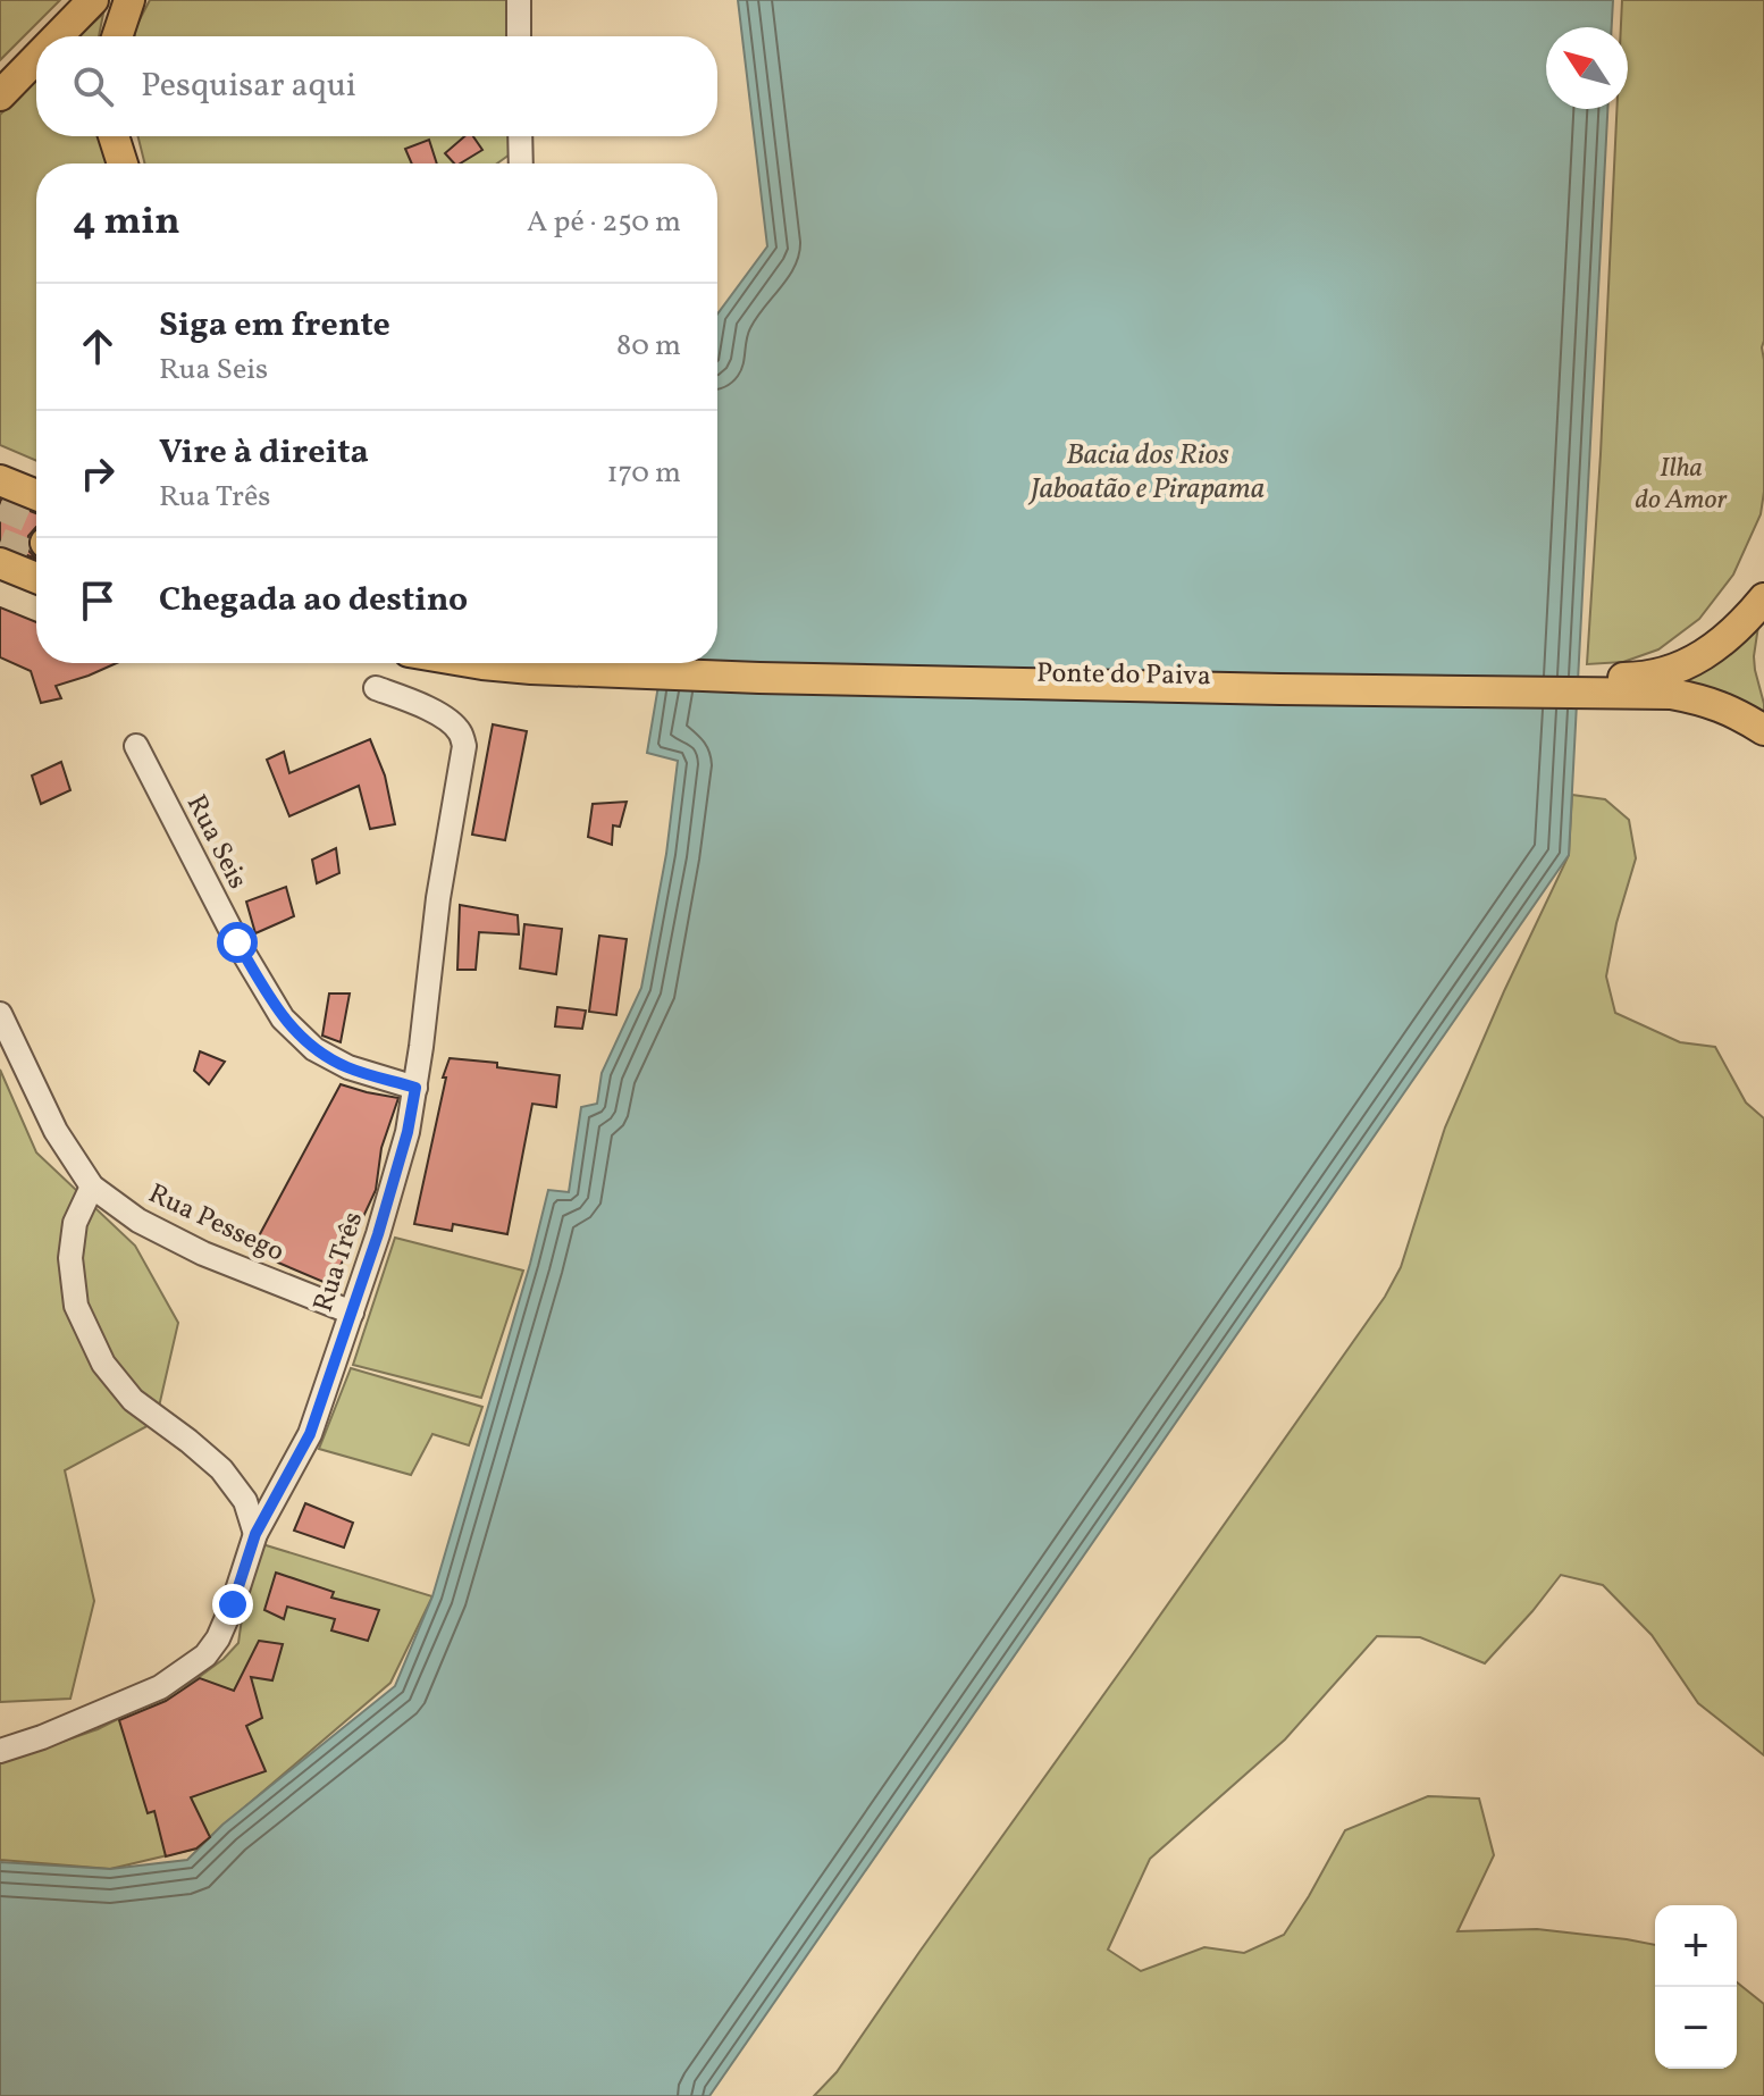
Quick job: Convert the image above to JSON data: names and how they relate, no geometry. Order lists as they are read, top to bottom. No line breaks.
{"streets":{"main road":["Ponte do Paiva"],"street":["Rua Seis","Rua Pessego","Rua Três"]},"crossings":[["Rua Seis","Rua Três"],["Rua Pessego","Rua Três"]],"water":["Bacia dos Rios Jaboatão e Pirapama"],"parks":["Ilha do Amor"],"north":"top left","page":{"search":"Pesquisar aqui","heading":["4 min","A pé · 250 m"],"list":[["Siga em frente","Rua Seis","80 m"],["Vire à direita","Rua Três","170 m"],"Chegada ao destino"],"map_buttons":["+","−"]}}
